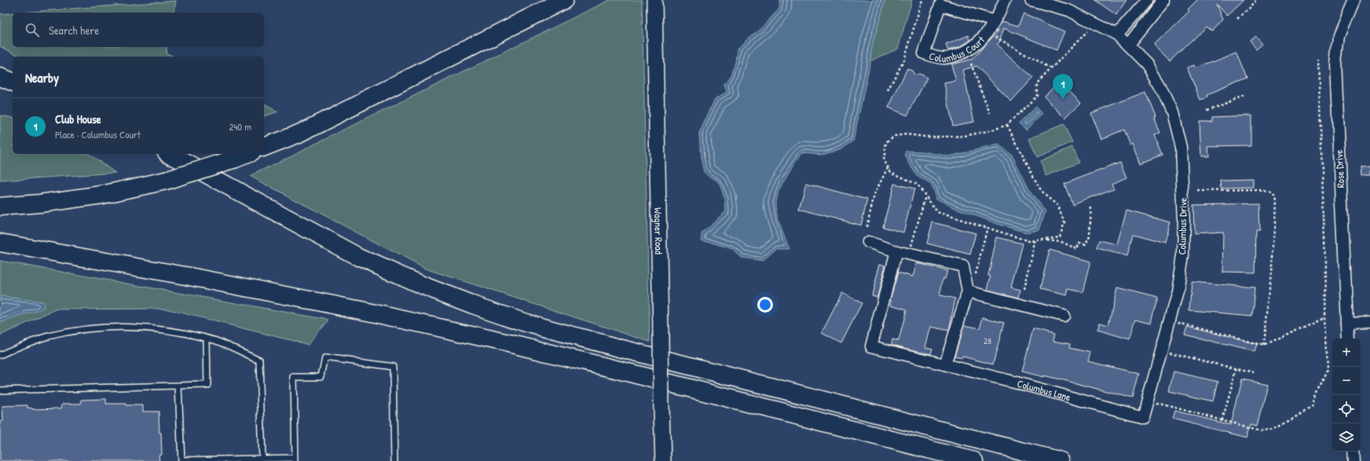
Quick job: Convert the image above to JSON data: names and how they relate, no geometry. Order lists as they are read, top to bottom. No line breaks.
{"streets":{"main road":["Wagner Road"],"street":["Columbus Court","Rose Drive","Columbus Drive","Columbus Lane"]},"crossings":[["Columbus Drive","Columbus Lane"]],"house_numbers":["28"],"page":{"search":"Search here","heading":"Nearby","pins":"1","list":[{"mark":"1","name":"Club House","note":"Place · Columbus Court","value":"240 m"}],"map_buttons":["+","−"]}}
